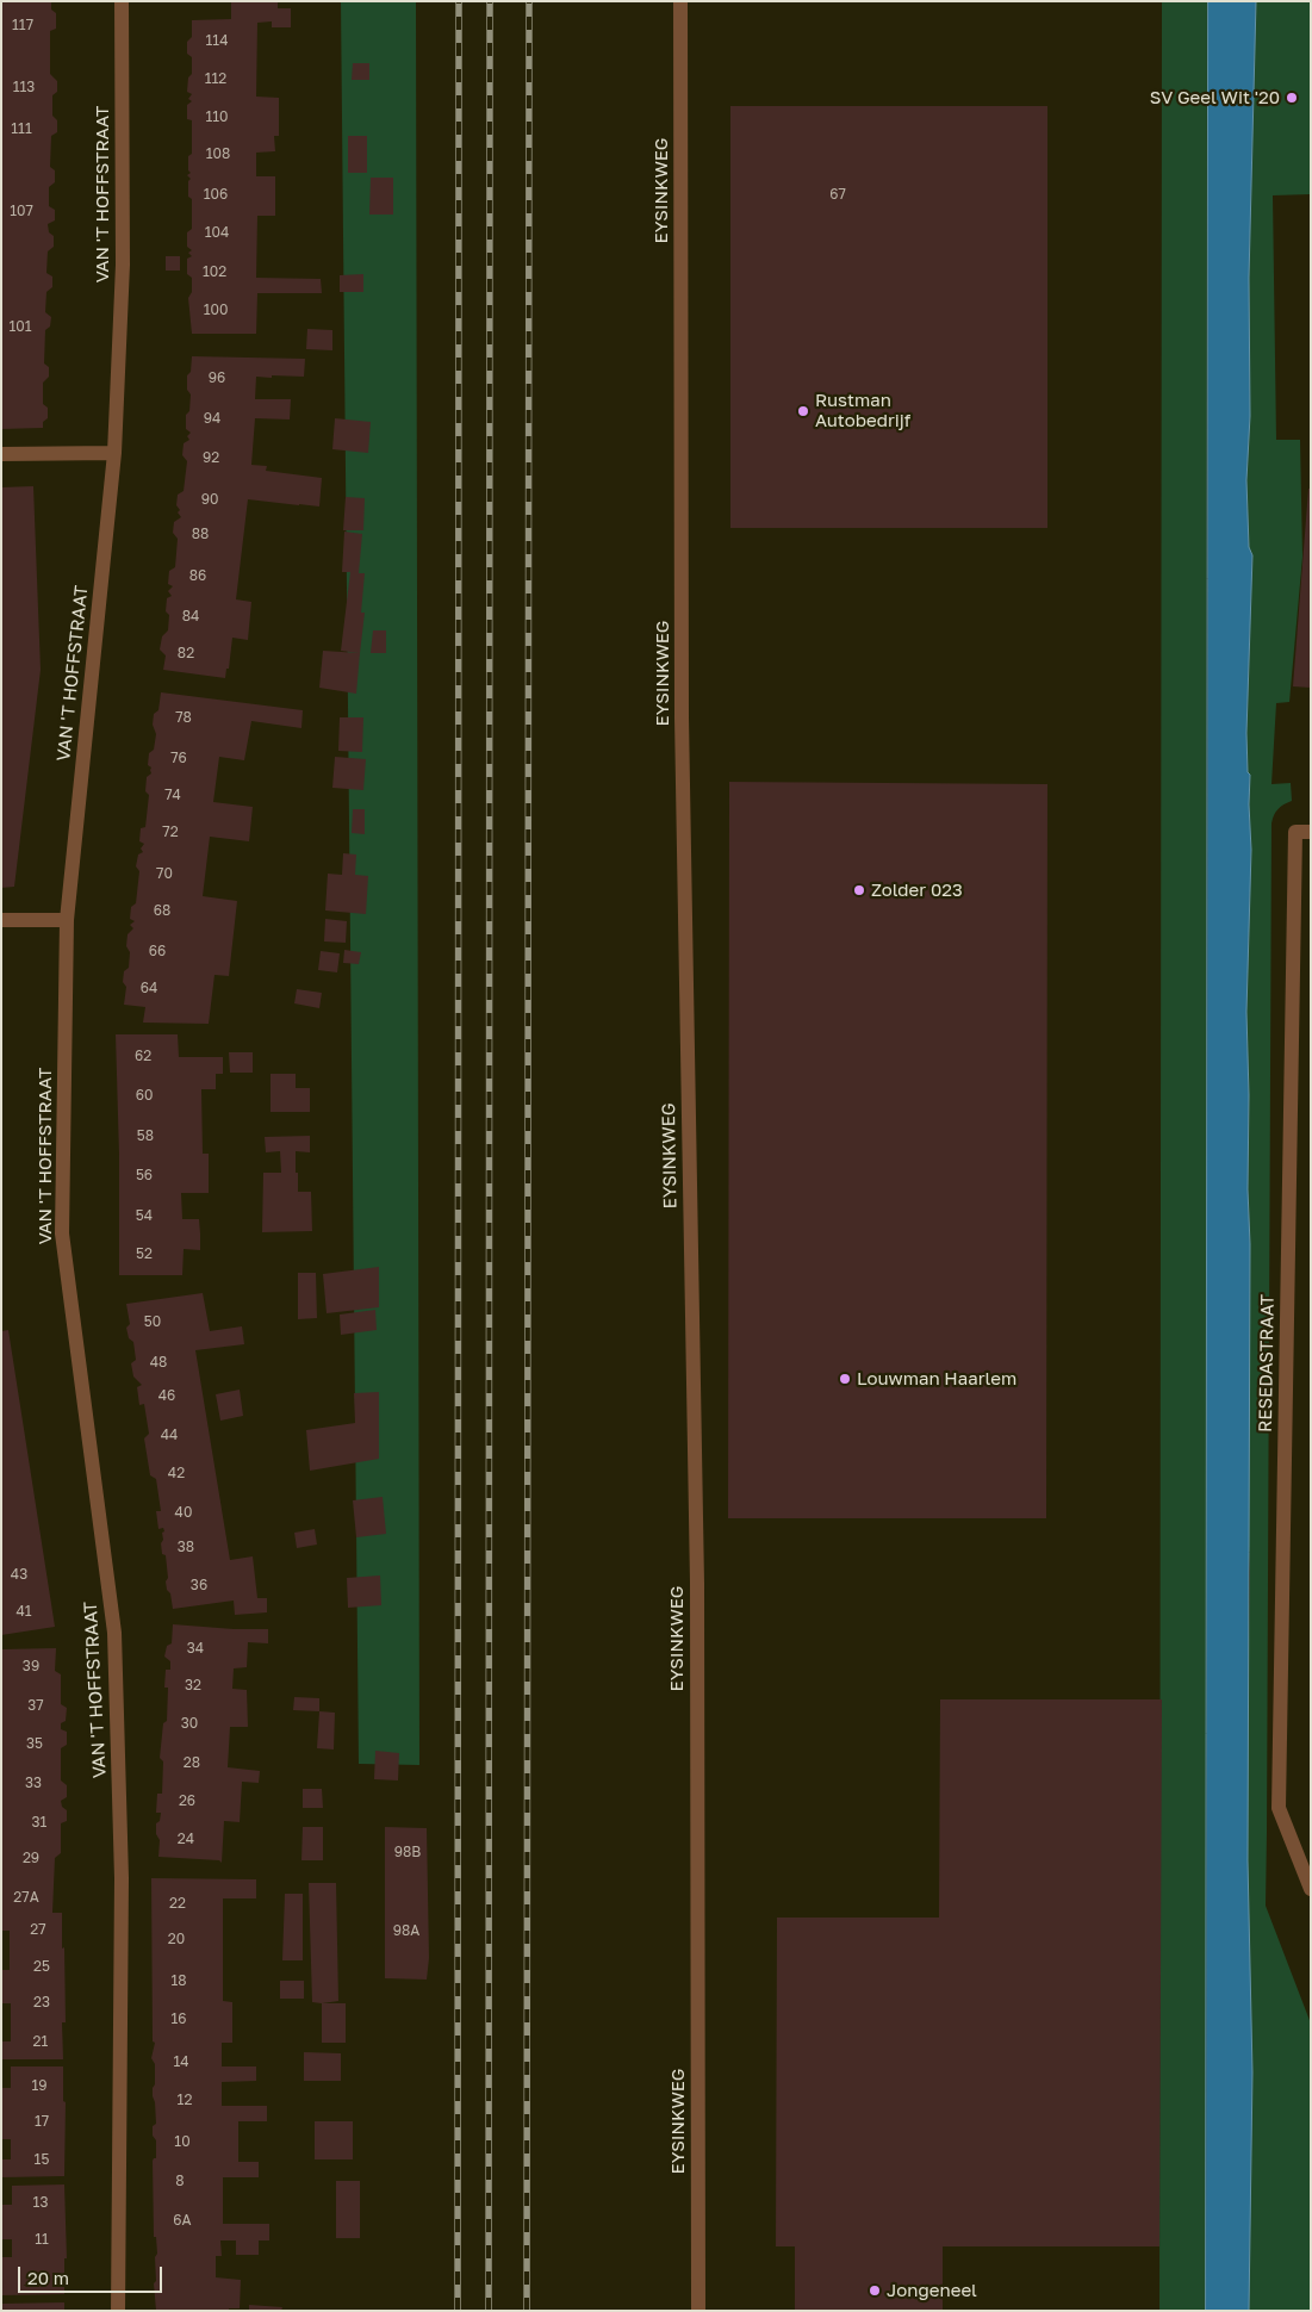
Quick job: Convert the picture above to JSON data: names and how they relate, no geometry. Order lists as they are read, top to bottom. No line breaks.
{"streets":{"street":["EYSINKWEG","VAN 'T HOFFSTRAAT","RESEDASTRAAT"]},"places":["SV Geel Wit '20","Rustman Autobedrijf","Zolder 023","Louwman Haarlem","Jongeneel"],"house_numbers":["117","114","112","113","110","111","108","106","67","107","104","102","100","101","96","94","92","90","88","86","84","82","78","76","74","72","70","68","66","64","62","60","58","56","54","52","50","48","46","44","42","40","38","43","36","41","34","39","32","37","30","35","28","33","26","31","24","98B","29","27A","22","27","98A","20","25","18","23","16","21","14","19","12","17","10","15","8","13","6A","11"],"scale_bar":"20 m"}
